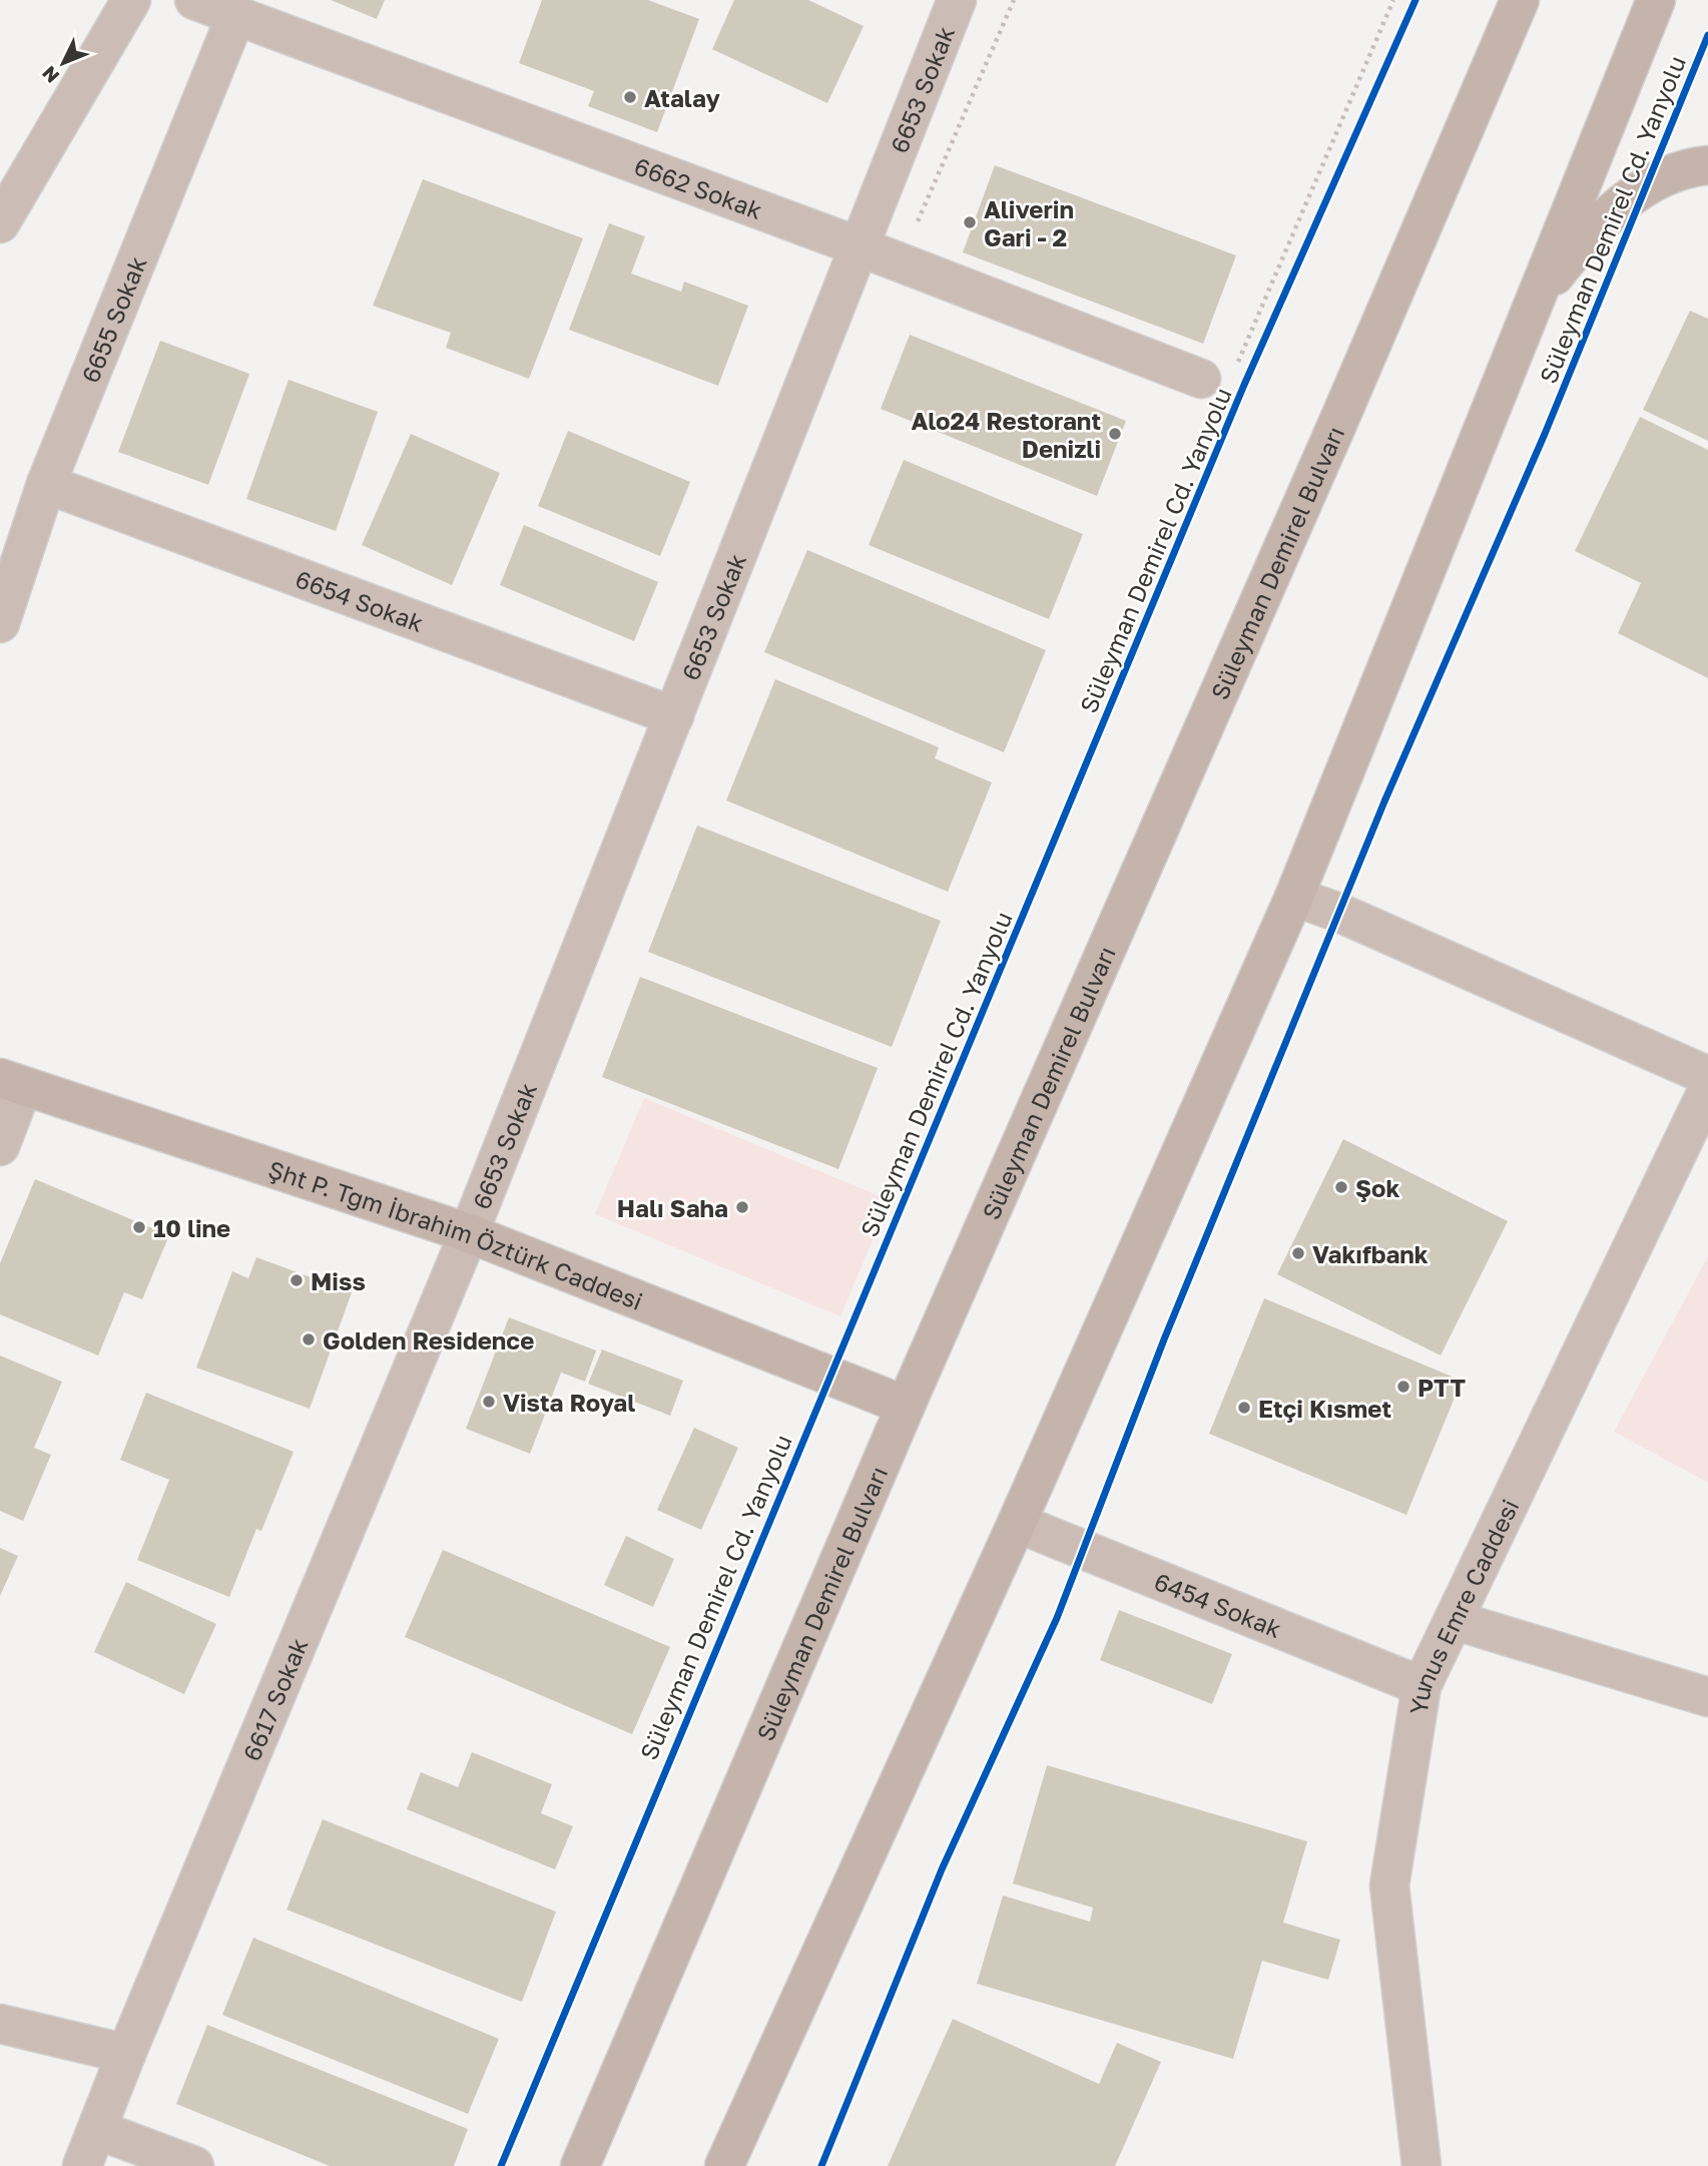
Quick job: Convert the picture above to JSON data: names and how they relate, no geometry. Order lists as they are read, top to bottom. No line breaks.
{"streets":{"main road":["Süleyman Demirel Bulvarı","Şht P. Tğm İbrahim Öztürk Caddesi"],"street":["6653 Sokak","6662 Sokak","6655 Sokak","6654 Sokak","6454 Sokak","Yunus Emre Caddesi","6617 Sokak"],"cycle path":["Süleyman Demirel Cd. Yanyolu"]},"crossings":[["6653 Sokak","6662 Sokak"],["6653 Sokak","6654 Sokak"],["6653 Sokak","Şht P. Tğm İbrahim Öztürk Caddesi"],["6653 Sokak","6617 Sokak"],["6662 Sokak","6655 Sokak"],["6655 Sokak","6654 Sokak"],["Süleyman Demirel Bulvarı","Şht P. Tğm İbrahim Öztürk Caddesi"],["Şht P. Tğm İbrahim Öztürk Caddesi","6617 Sokak"],["6454 Sokak","Yunus Emre Caddesi"]],"places":["Atalay","Aliverin Gari - 2","Alo24 Restorant Denizli","Şok","Halı Saha","10 line","Vakıfbank","Miss","Golden Residence","PTT","Vista Royal","Etçi Kısmet"],"north":"bottom left"}
